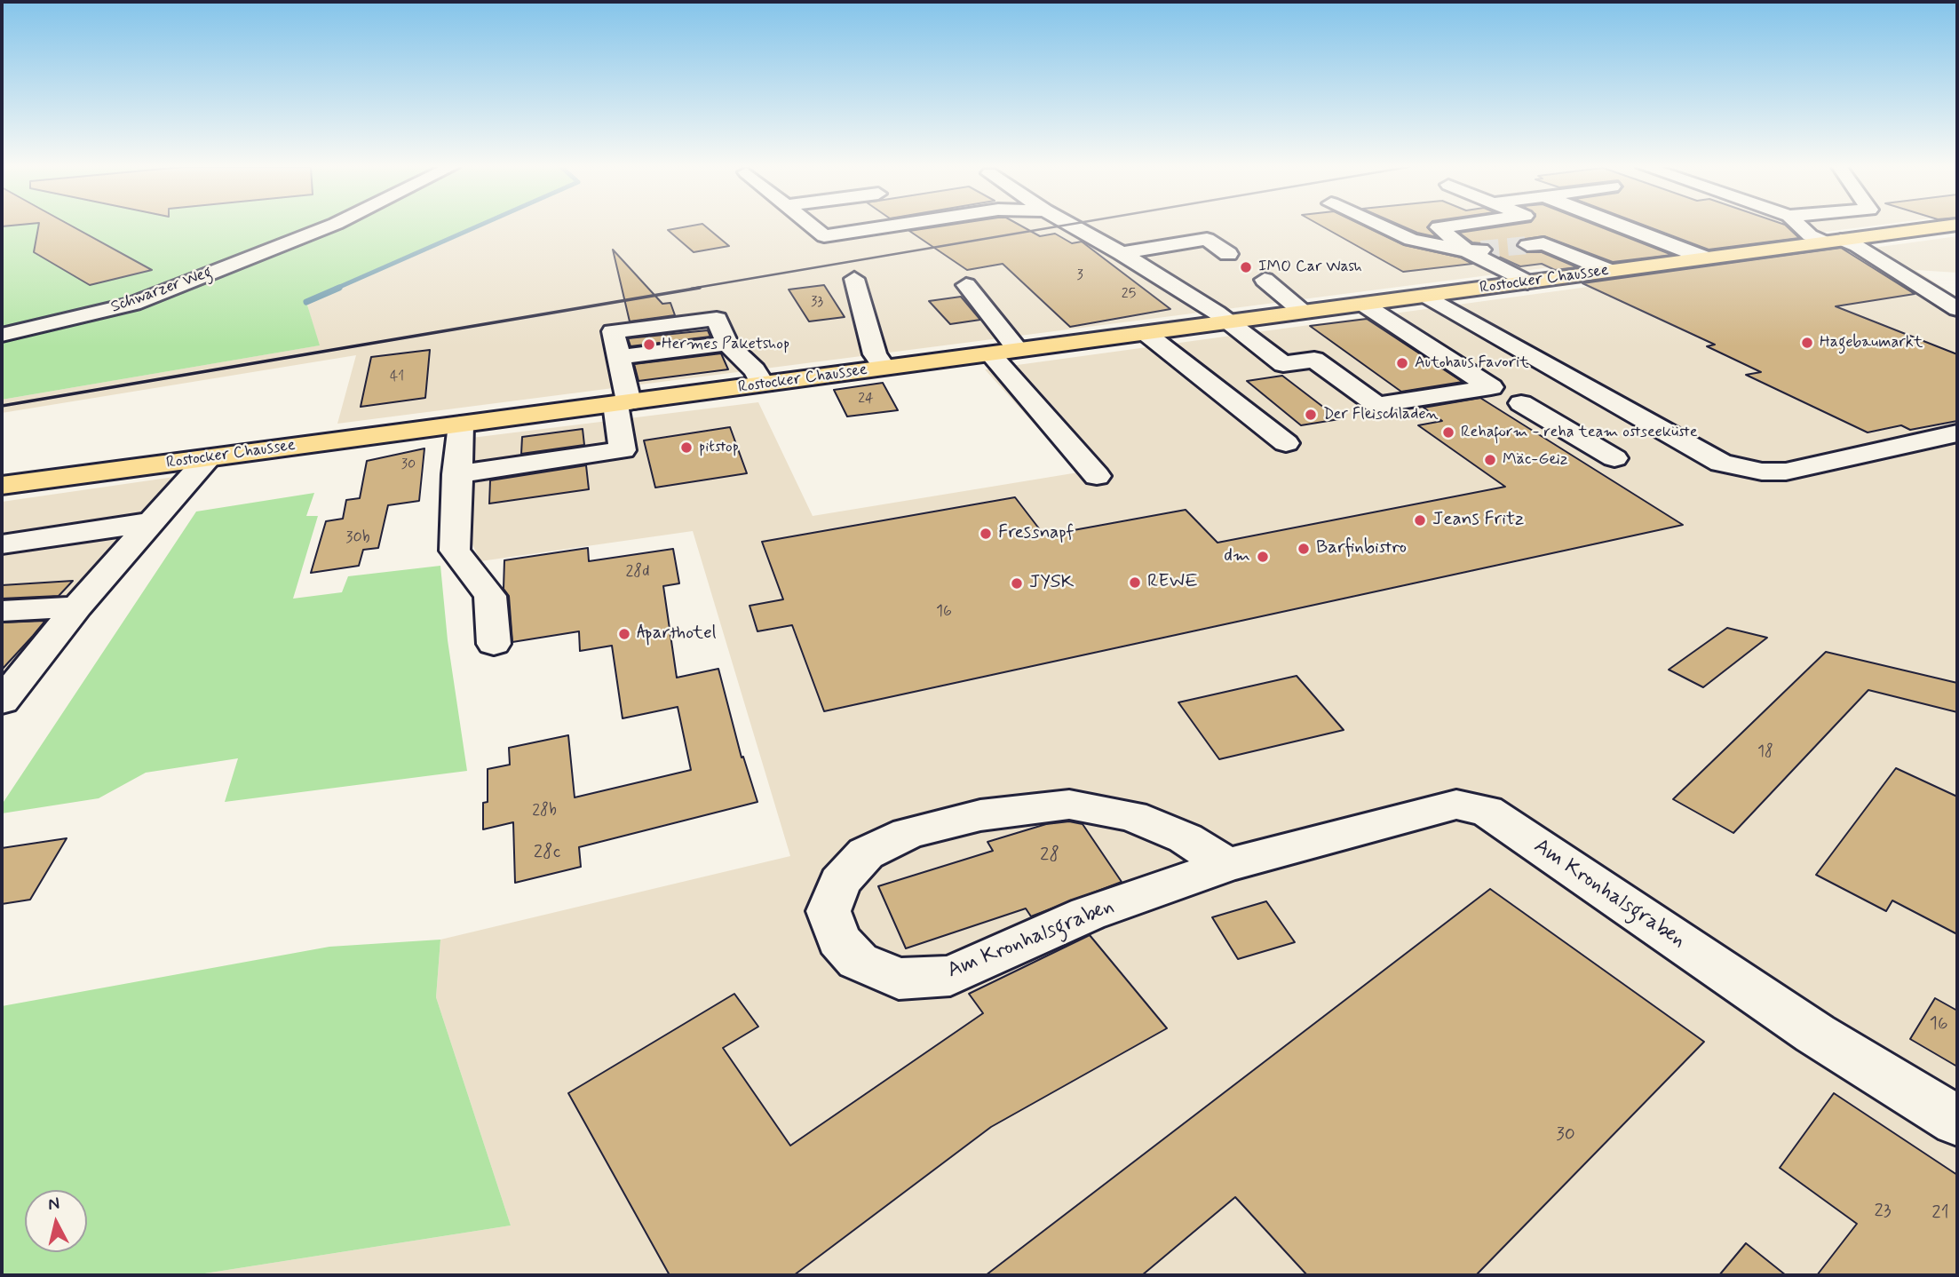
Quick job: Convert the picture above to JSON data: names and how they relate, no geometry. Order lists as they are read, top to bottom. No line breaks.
{"streets":{"main road":["Rostocker Chaussee"],"street":["Schwarzer Weg","Am Kronhalsgraben"]},"places":["IMO Car Wash","Hagebaumarkt","Hermes Paketshop","Autohaus Favorit","Der Fleischladen","Rehaform - reha team ostseeküste","pitstop","Mäc-Geiz","Jeans Fritz","Fressnapf","Barfinbistro","dm","REWE","JYSK","Aparthotel"],"house_numbers":["3","25","33","41","24","30","30b","28d","16","18","28b","28c","28","16","30","23","21"],"north":"top"}
